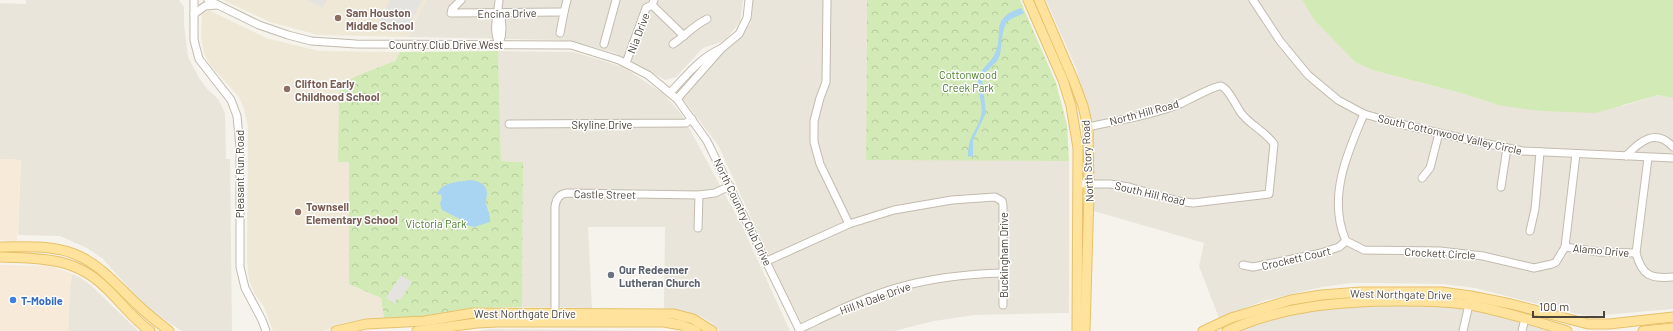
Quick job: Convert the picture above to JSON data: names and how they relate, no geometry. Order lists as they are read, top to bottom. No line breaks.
{"streets":{"main road":["North Story Road","West Northgate Drive"],"street":["Encina Drive","Nia Drive","Country Club Drive West","North Hill Road","Skyline Drive","South Cottonwood Valley Circle","Pleasant Run Road","South Hill Road","Castle Street","North Country Club Drive","Alamo Drive","Crockett Circle","Buckingham Drive","Crockett Court","Hill N Dale Drive"]},"crossings":[["Nia Drive","Country Club Drive West"],["Country Club Drive West","North Country Club Drive"],["North Hill Road","North Story Road"],["North Hill Road","South Hill Road"],["Skyline Drive","North Country Club Drive"],["South Cottonwood Valley Circle","Crockett Circle"],["North Story Road","South Hill Road"],["Castle Street","North Country Club Drive"],["Castle Street","West Northgate Drive"],["North Country Club Drive","Hill N Dale Drive"],["Alamo Drive","Crockett Circle"],["Crockett Circle","Crockett Court"],["Buckingham Drive","Hill N Dale Drive"]],"parks":["Cottonwood Creek Park","Victoria Park"],"places":["Sam Houston Middle School","Clifton Early Childhood School","Townsell Elementary School","Our Redeemer Lutheran Church","T-Mobile"],"scale_bar":"100 m"}
